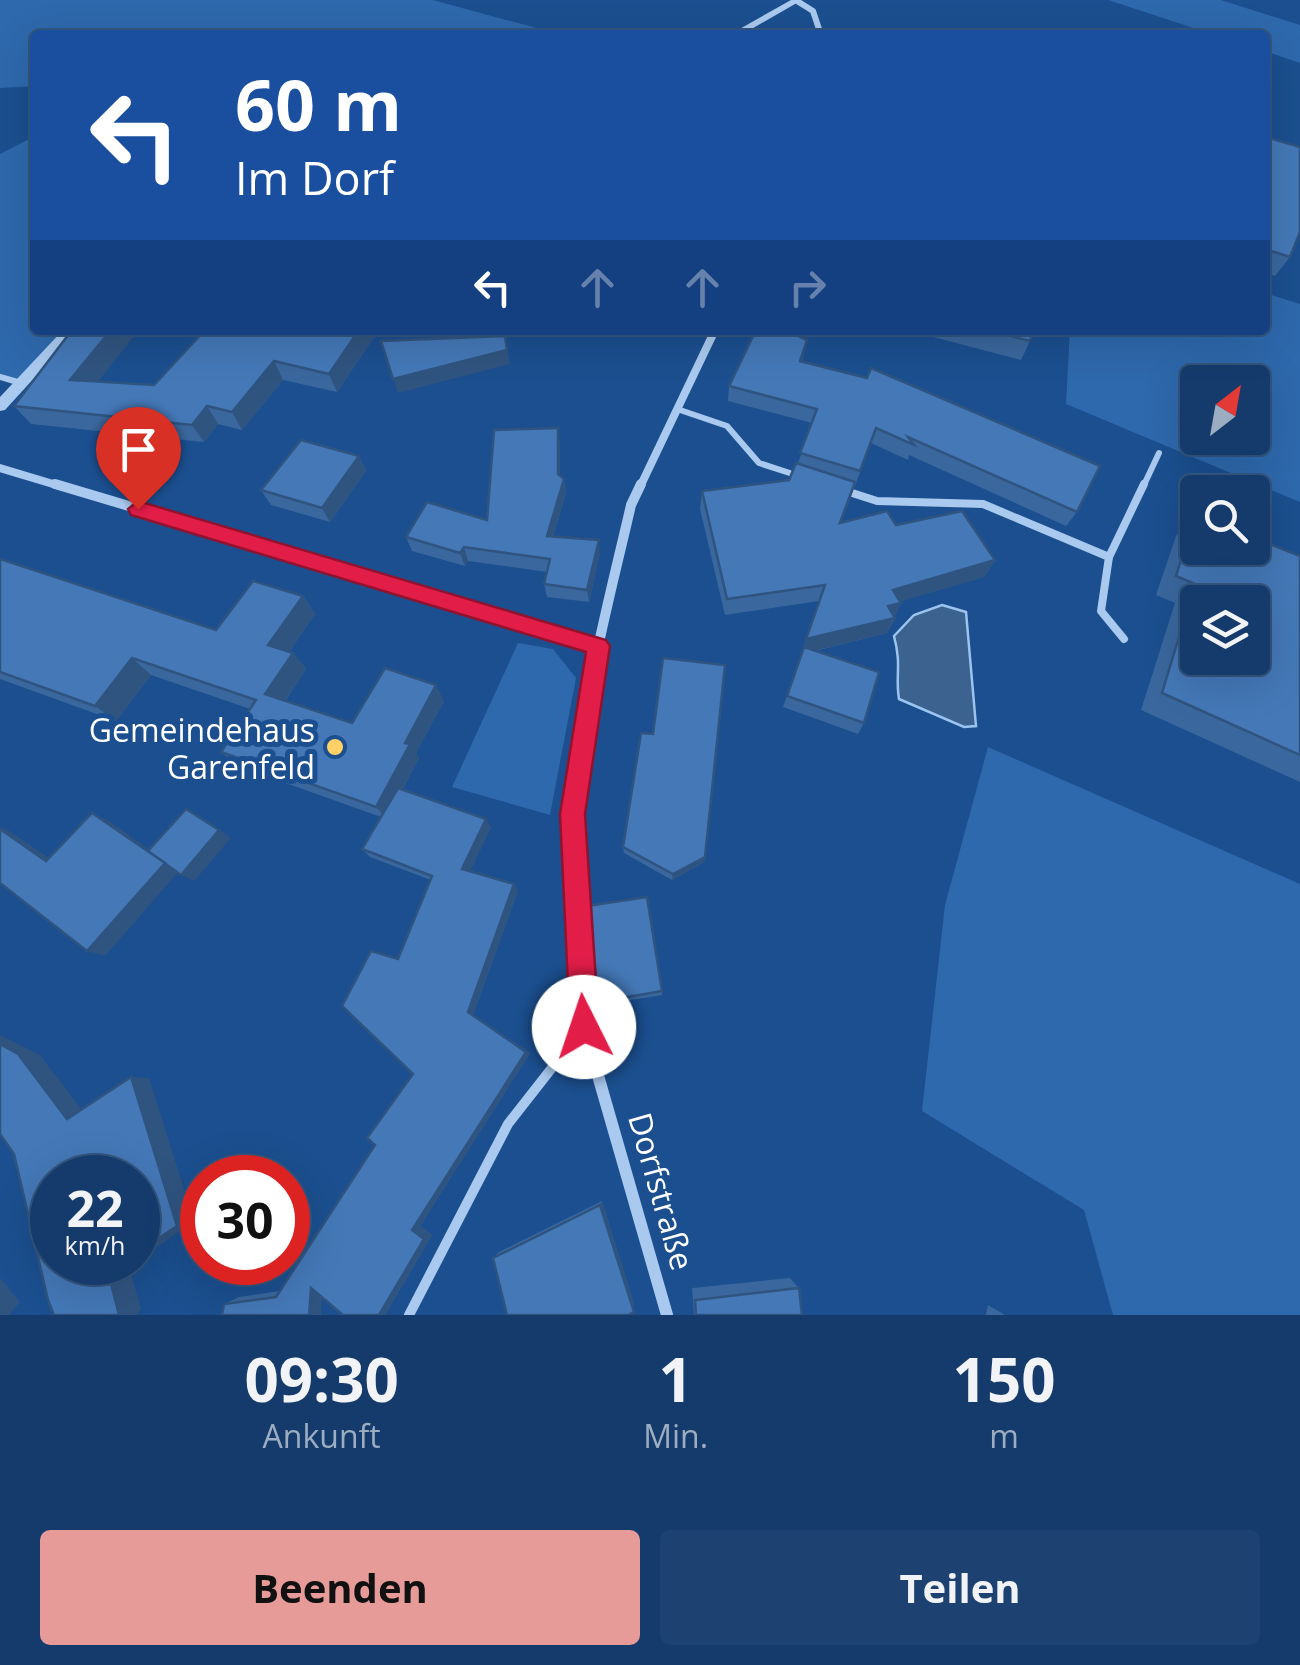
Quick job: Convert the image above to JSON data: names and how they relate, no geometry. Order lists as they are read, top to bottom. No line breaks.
{"streets":{"street":["Dorfstraße"]},"places":["Gemeindehaus Garenfeld"],"north":"top right","page":{"turn":["60 m","Im Dorf"],"speed":"22 km/h","limit":"30","eta":["09:30","Ankunft","1","Min.","150","m"],"buttons":["Beenden","Teilen"]}}
